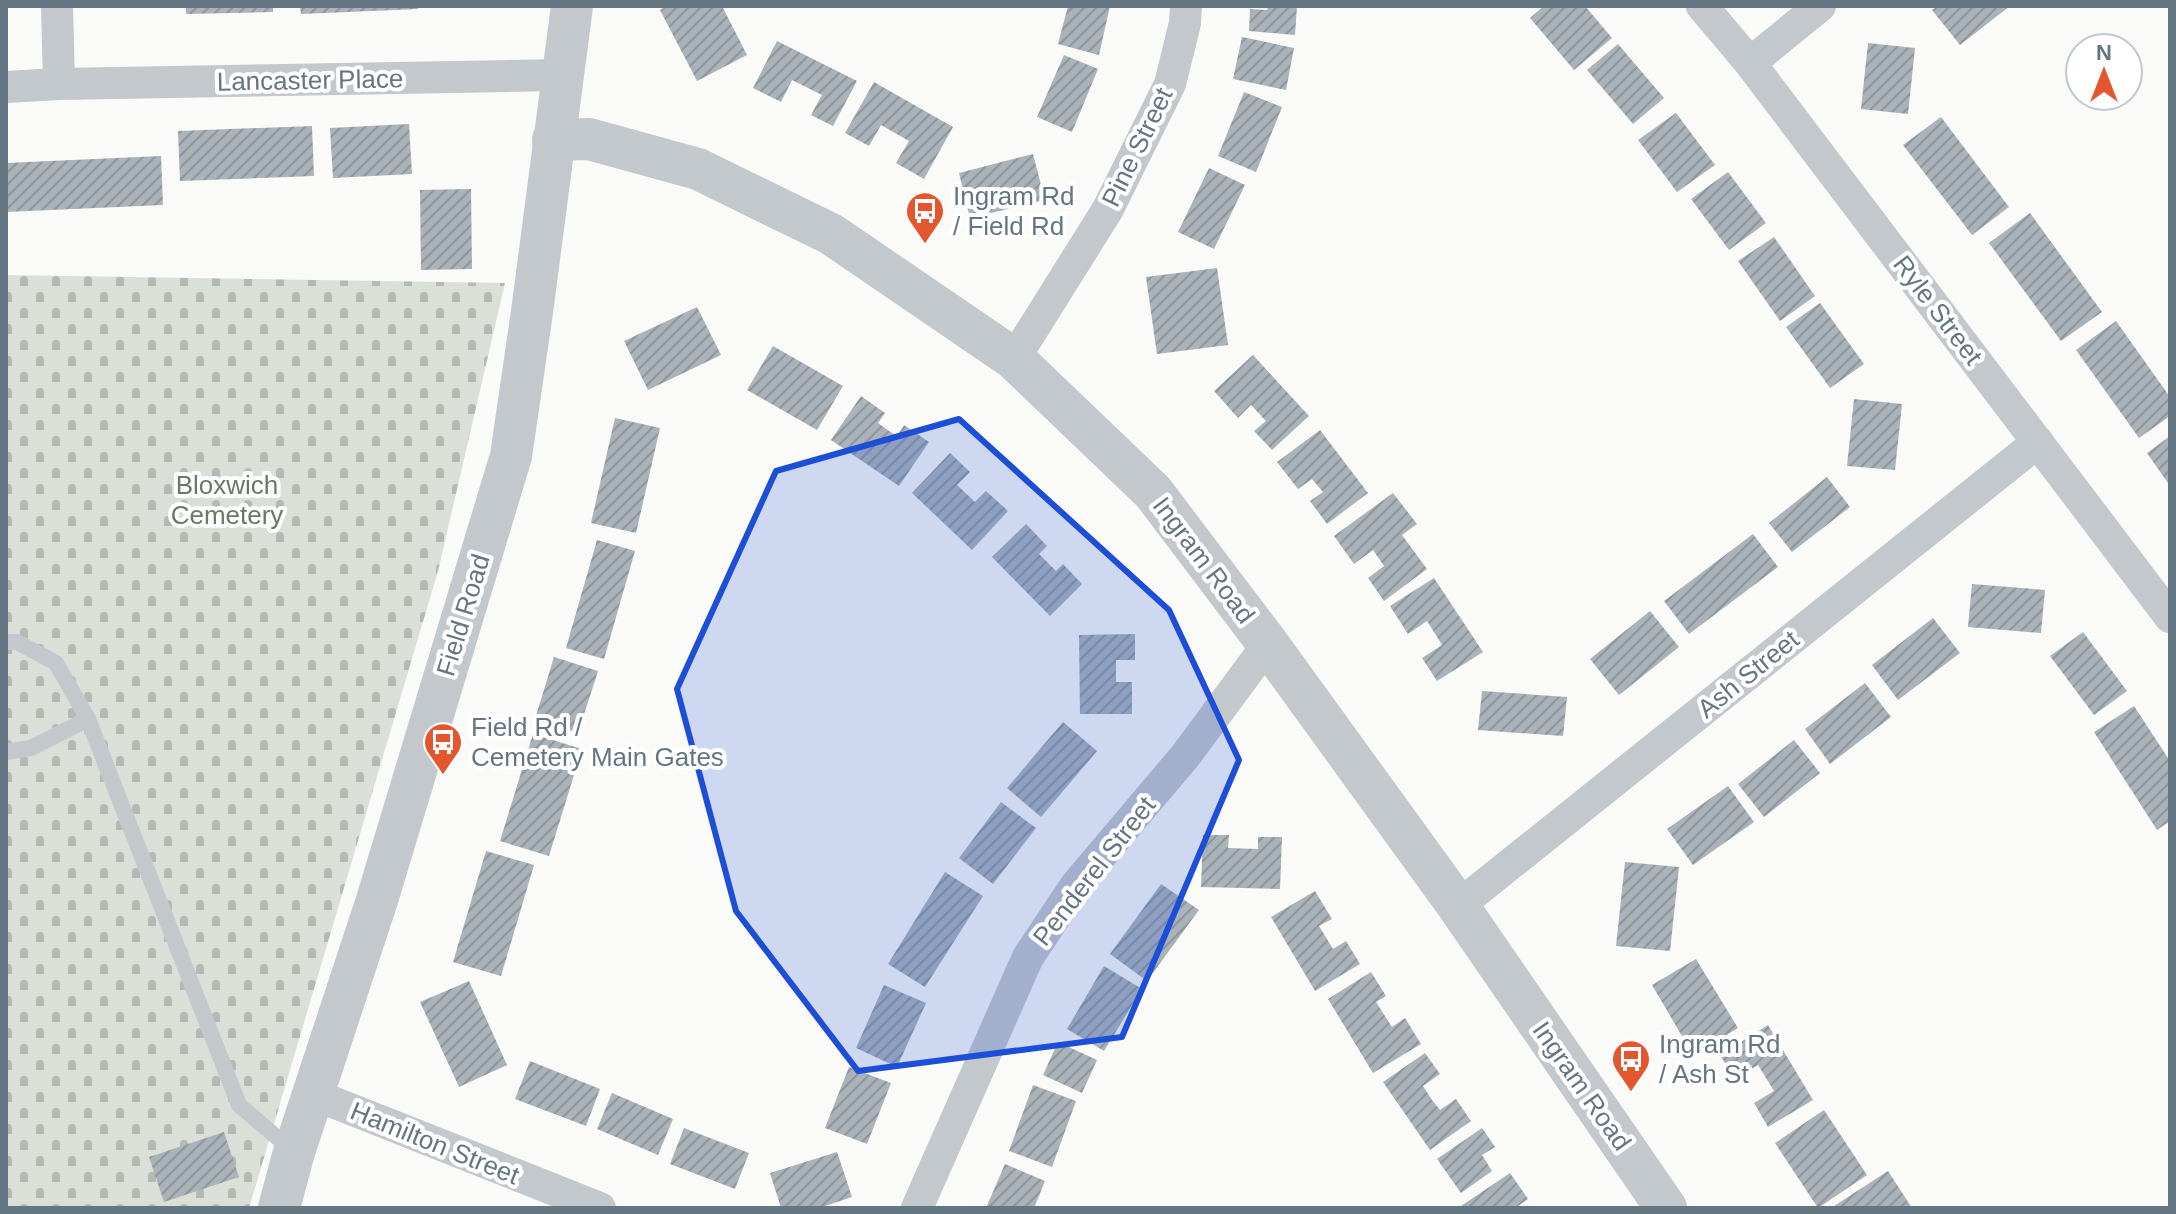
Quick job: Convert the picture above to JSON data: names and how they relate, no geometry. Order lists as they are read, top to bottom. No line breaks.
{"streets":{"street":["Lancaster Place","Pine Street","Ryle Street","Ingram Road","Field Road","Ash Street","Penderel Street","Hamilton Street"]},"crossings":[["Lancaster Place","Field Road"],["Pine Street","Ingram Road"],["Ryle Street","Ash Street"],["Ingram Road","Field Road"],["Ingram Road","Ash Street"],["Ingram Road","Penderel Street"],["Field Road","Hamilton Street"]],"parks":["Bloxwich Cemetery"],"places":{"bus stop":["Ingram Rd / Field Rd","Field Rd / Cemetery Main Gates","Ingram Rd / Ash St"]},"north":"top"}
